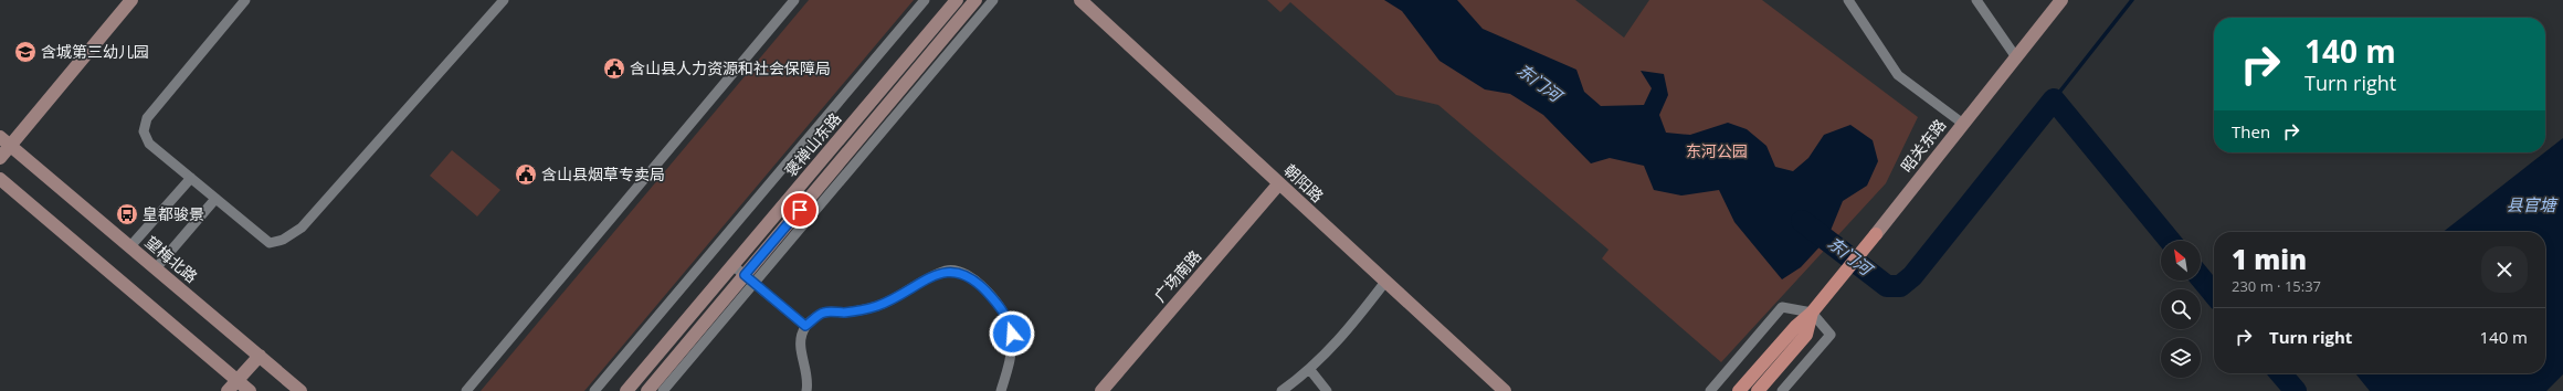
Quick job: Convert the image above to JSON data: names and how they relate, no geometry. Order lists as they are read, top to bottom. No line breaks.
{"streets":{"main road":["褒禅山东路","昭关东路","朝阳路","望梅北路","广场南路"]},"crossings":[["朝阳路","广场南路"]],"water":["东门河","县官塘"],"parks":["东河公园"],"places":{"school or university":["含城第三幼儿园"],"public building":["含山县人力资源和社会保障局","含山县烟草专卖局"],"bus stop":["皇都骏景"]},"north":"top left","page":{"turn":["140 m","Turn right"],"then":"Then","heading":["1 min","230 m · 15:37"],"list":[{"name":"Turn right","value":"140 m"}]}}
